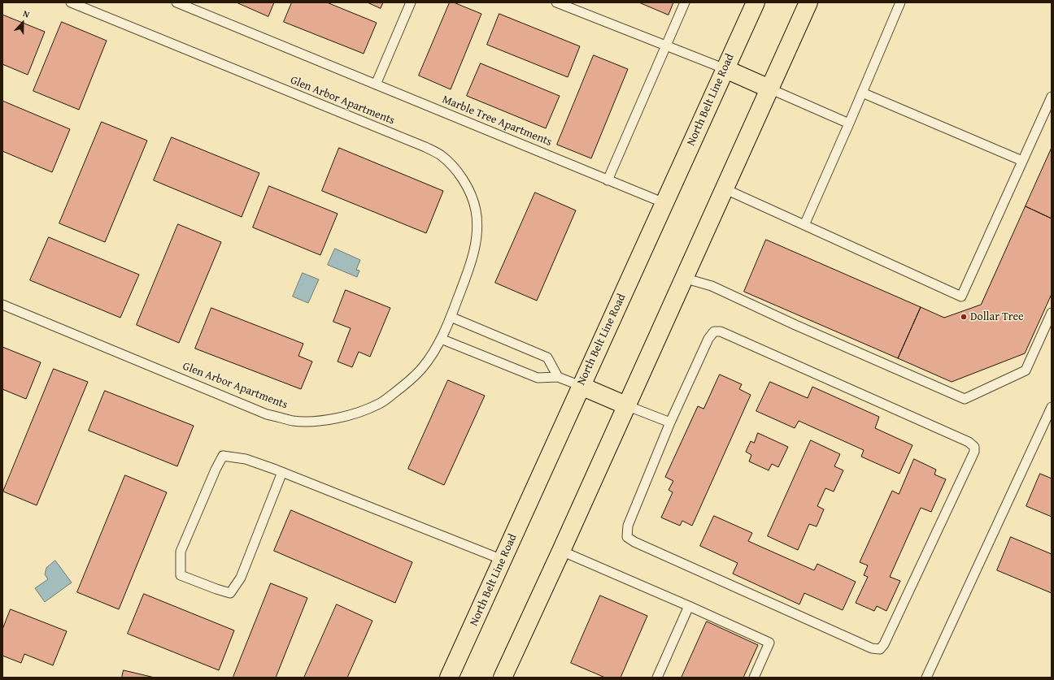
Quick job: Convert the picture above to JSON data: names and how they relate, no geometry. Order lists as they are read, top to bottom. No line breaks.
{"streets":{"main road":["North Belt Line Road"],"lane":["Glen Arbor Apartments","Marble Tree Apartments"]},"crossings":[["North Belt Line Road","Marble Tree Apartments"]],"places":["Dollar Tree"],"north":"top"}
